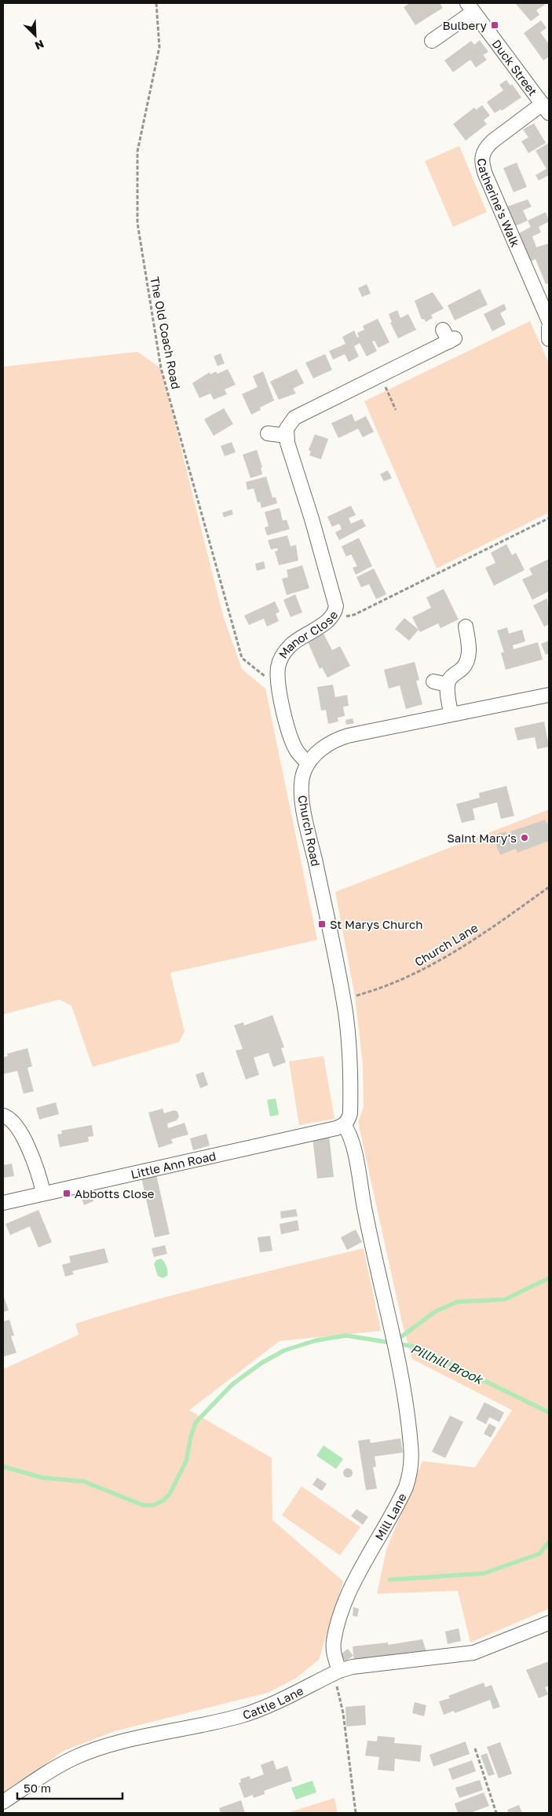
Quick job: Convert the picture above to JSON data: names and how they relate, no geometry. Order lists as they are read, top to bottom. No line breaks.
{"streets":{"street":["Duck Street","Catherine's Walk","Manor Close","Church Road","Little Ann Road","Mill Lane","Cattle Lane"],"path":["The Old Coach Road","Church Lane"]},"crossings":[["Duck Street","Catherine's Walk"],["The Old Coach Road","Manor Close"],["Manor Close","Church Road"],["Church Road","Church Lane"],["Church Road","Little Ann Road"],["Church Road","Mill Lane"],["Little Ann Road","Mill Lane"],["Mill Lane","Cattle Lane"]],"water":["Pillhill Brook"],"places":{"transit":["Bulbery","St Marys Church","Abbotts Close"],"other":["Saint Mary's"]},"scale_bar":"50 m","north":"bottom right"}
